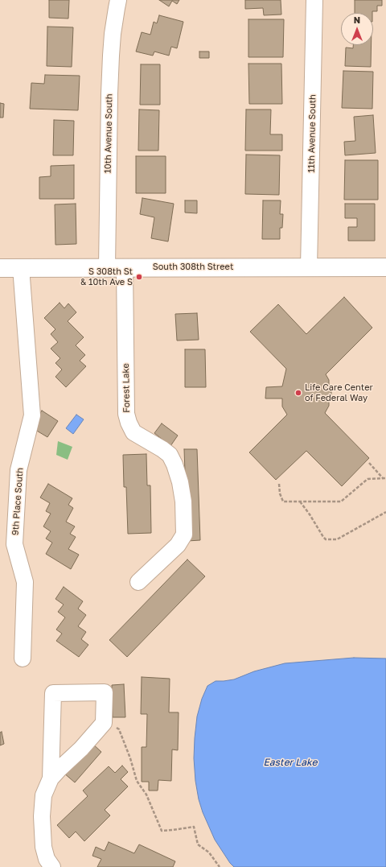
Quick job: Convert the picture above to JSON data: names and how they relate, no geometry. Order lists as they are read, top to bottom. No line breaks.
{"streets":{"street":["10th Avenue South","11th Avenue South","South 308th Street","Forest Lake","9th Place South"]},"crossings":[["10th Avenue South","South 308th Street"],["11th Avenue South","South 308th Street"],["South 308th Street","Forest Lake"],["South 308th Street","9th Place South"]],"water":["Easter Lake"],"places":["S 308th St & 10th Ave S","Life Care Center of Federal Way"],"north":"top"}
